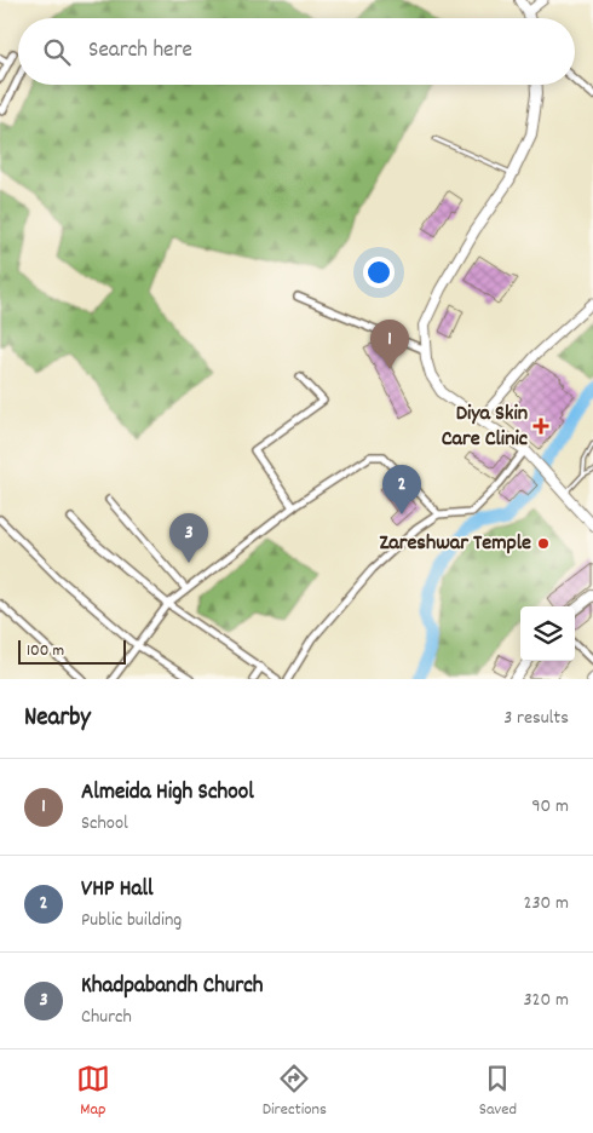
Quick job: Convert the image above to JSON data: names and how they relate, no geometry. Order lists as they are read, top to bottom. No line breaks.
{"places":{"health":["Diya Skin Care Clinic"],"other":["Zareshwar Temple"]},"scale_bar":"100 m","page":{"search":"Search here","pins":["1","2","3"],"scale":"100 m","heading":["Nearby","3 results"],"list":[{"mark":"1","name":"Almeida High School","note":"School","value":"90 m"},{"mark":"2","name":"VHP Hall","note":"Public building","value":"230 m"},{"mark":"3","name":"Khadpabandh Church","note":"Church","value":"320 m"}],"nav":["Map","Directions","Saved"]}}
